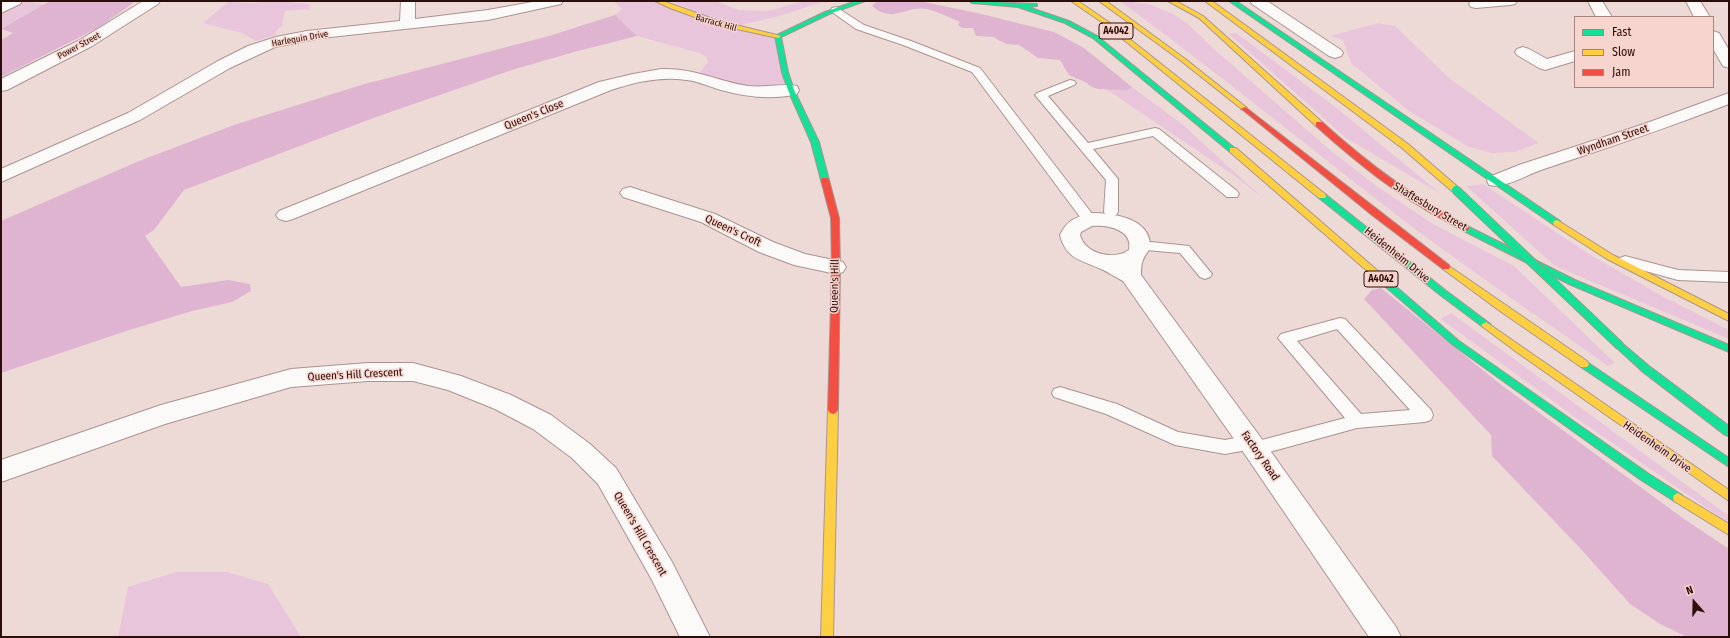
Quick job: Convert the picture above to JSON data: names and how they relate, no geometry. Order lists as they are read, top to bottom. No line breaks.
{"streets":{"main road":["Barrack Hill","A4042","Shaftesbury Street","Heidenheim Drive","Queen's Hill"],"street":["Harlequin Drive","Power Street","Queen's Close","Wyndham Street","Queen's Croft","Queen's Hill Crescent","Factory Road"]},"crossings":[["Barrack Hill","Queen's Hill"],["Queen's Close","Queen's Hill"],["Queen's Croft","Queen's Hill"]],"legend":["Fast","Slow","Jam"],"north":"top"}
